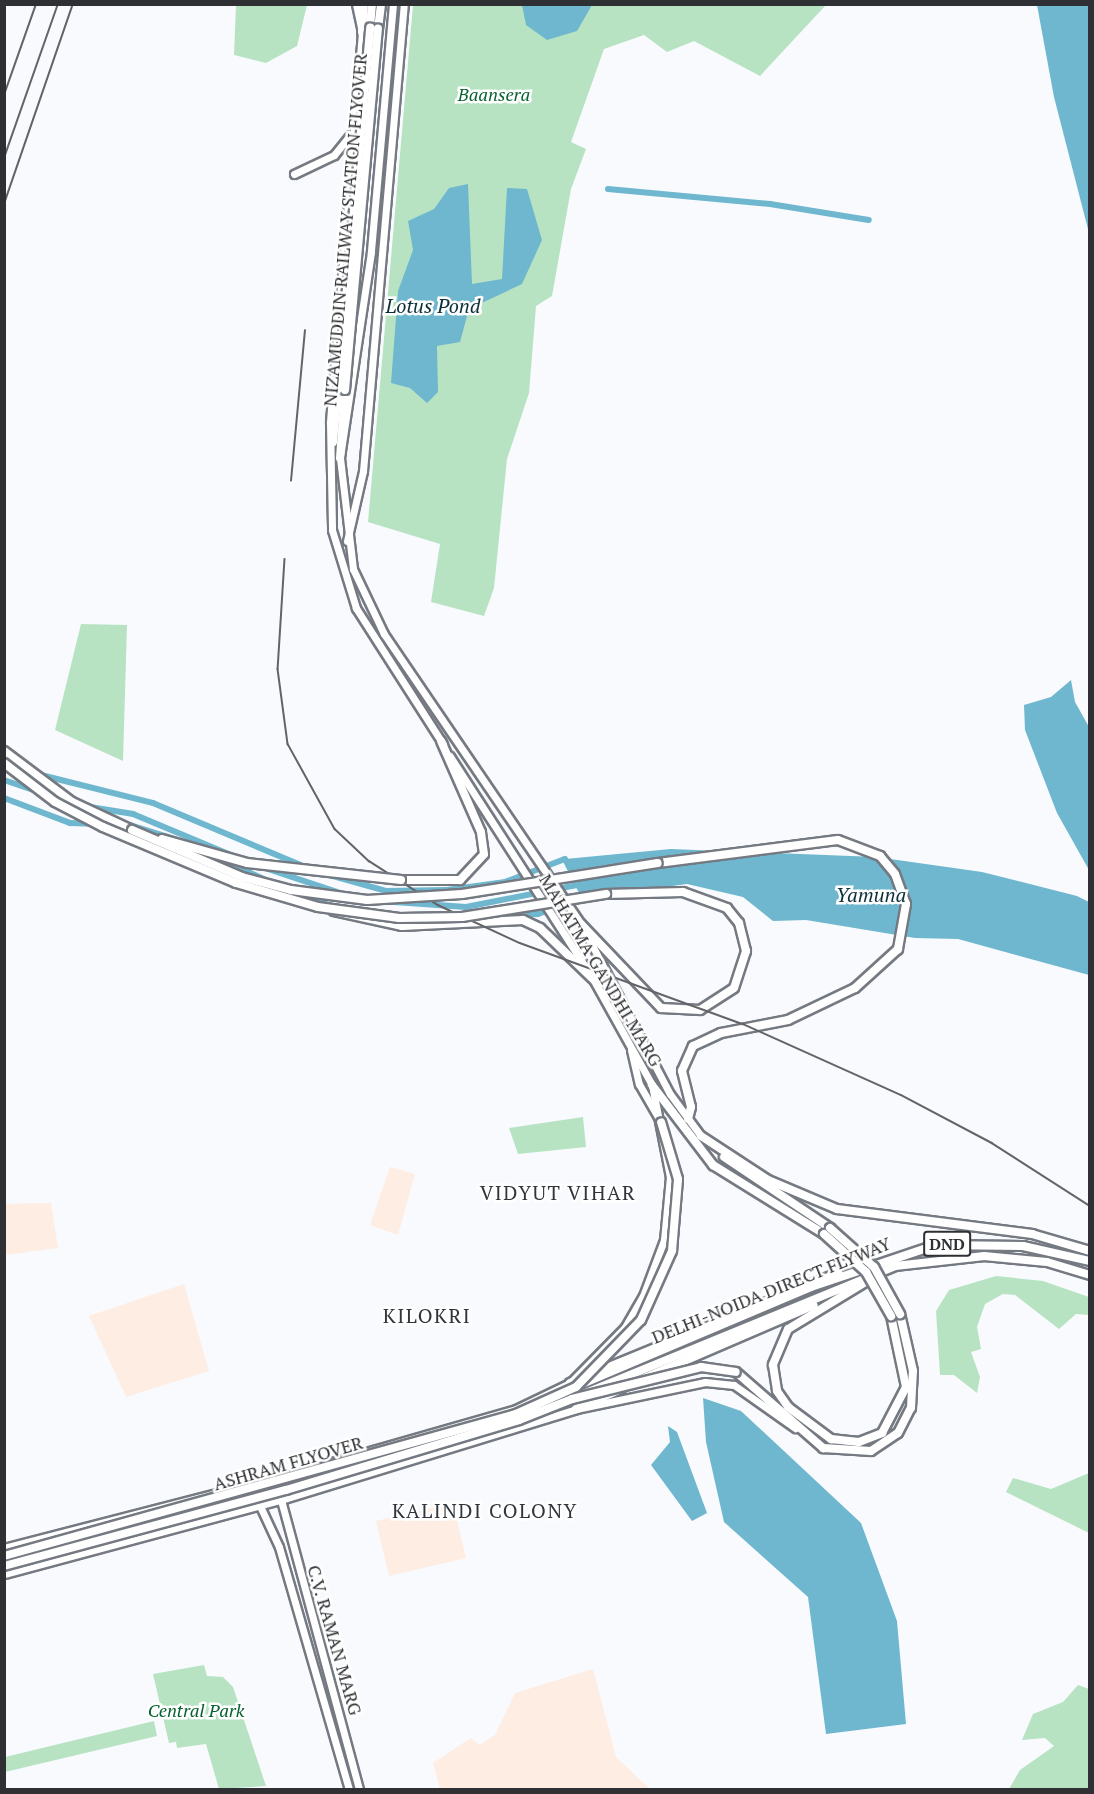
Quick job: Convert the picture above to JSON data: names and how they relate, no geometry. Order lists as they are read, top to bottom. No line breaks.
{"streets":{"highway":["NIZAMUDDIN RAILWAY STATION FLYOVER","DND","DELHI-NOIDA DIRECT FLYWAY","ASHRAM FLYOVER"],"main road":["MAHATMA GANDHI MARG","C.V. RAMAN MARG"]},"crossings":[["NIZAMUDDIN RAILWAY STATION FLYOVER","MAHATMA GANDHI MARG"],["DELHI-NOIDA DIRECT FLYWAY","ASHRAM FLYOVER"]],"districts":["VIDYUT VIHAR","KILOKRI","KALINDI COLONY"],"water":["Lotus Pond","Yamuna"],"parks":["Baansera","Central Park"]}
